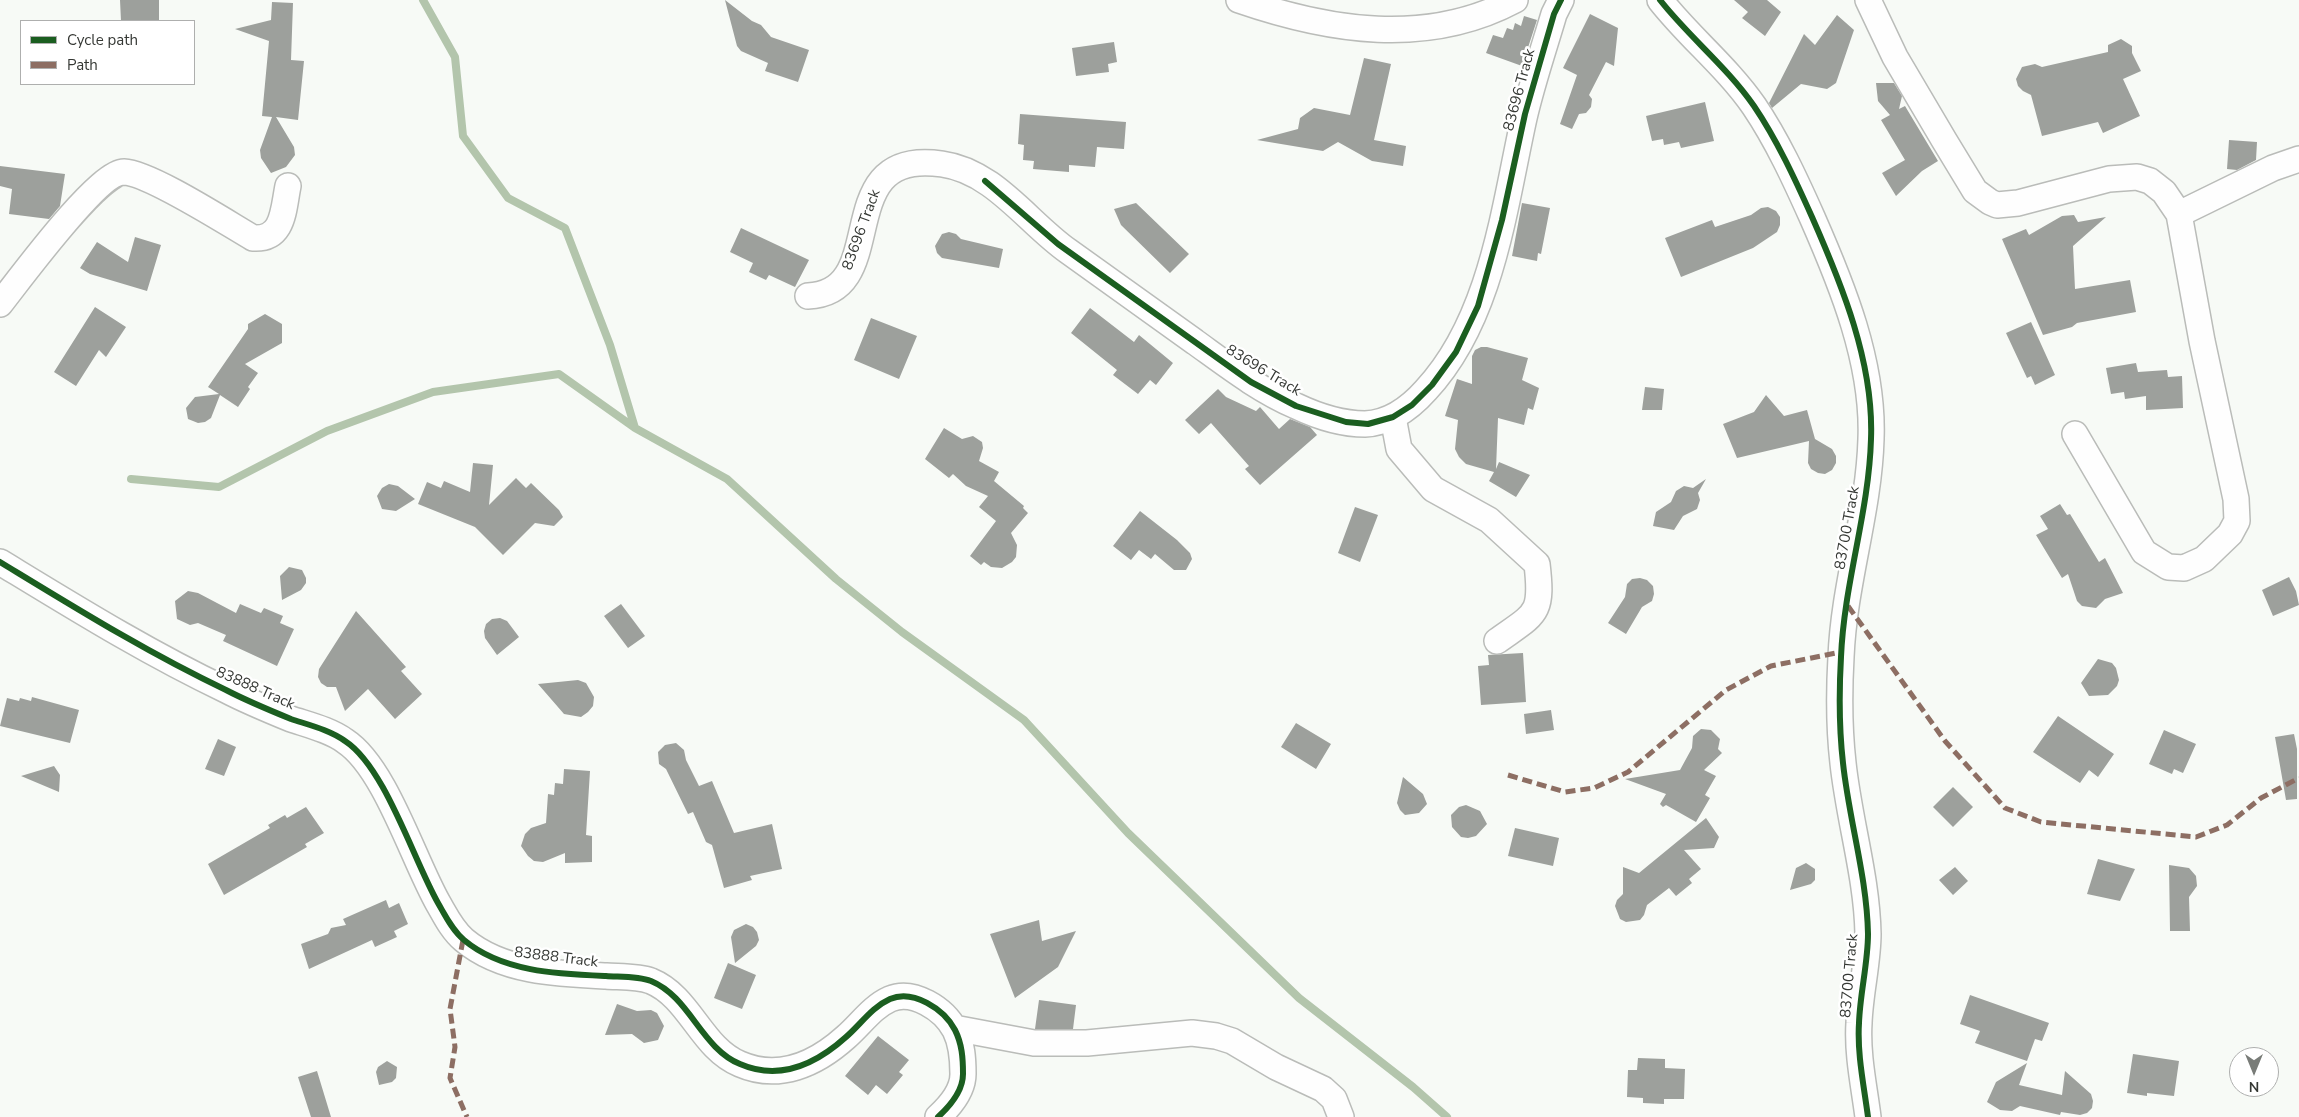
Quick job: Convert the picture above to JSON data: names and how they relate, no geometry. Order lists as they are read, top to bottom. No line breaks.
{"streets":{"street":["83696 Track","83700 Track","83888 Track"]},"legend":["Cycle path","Path"],"north":"bottom"}
